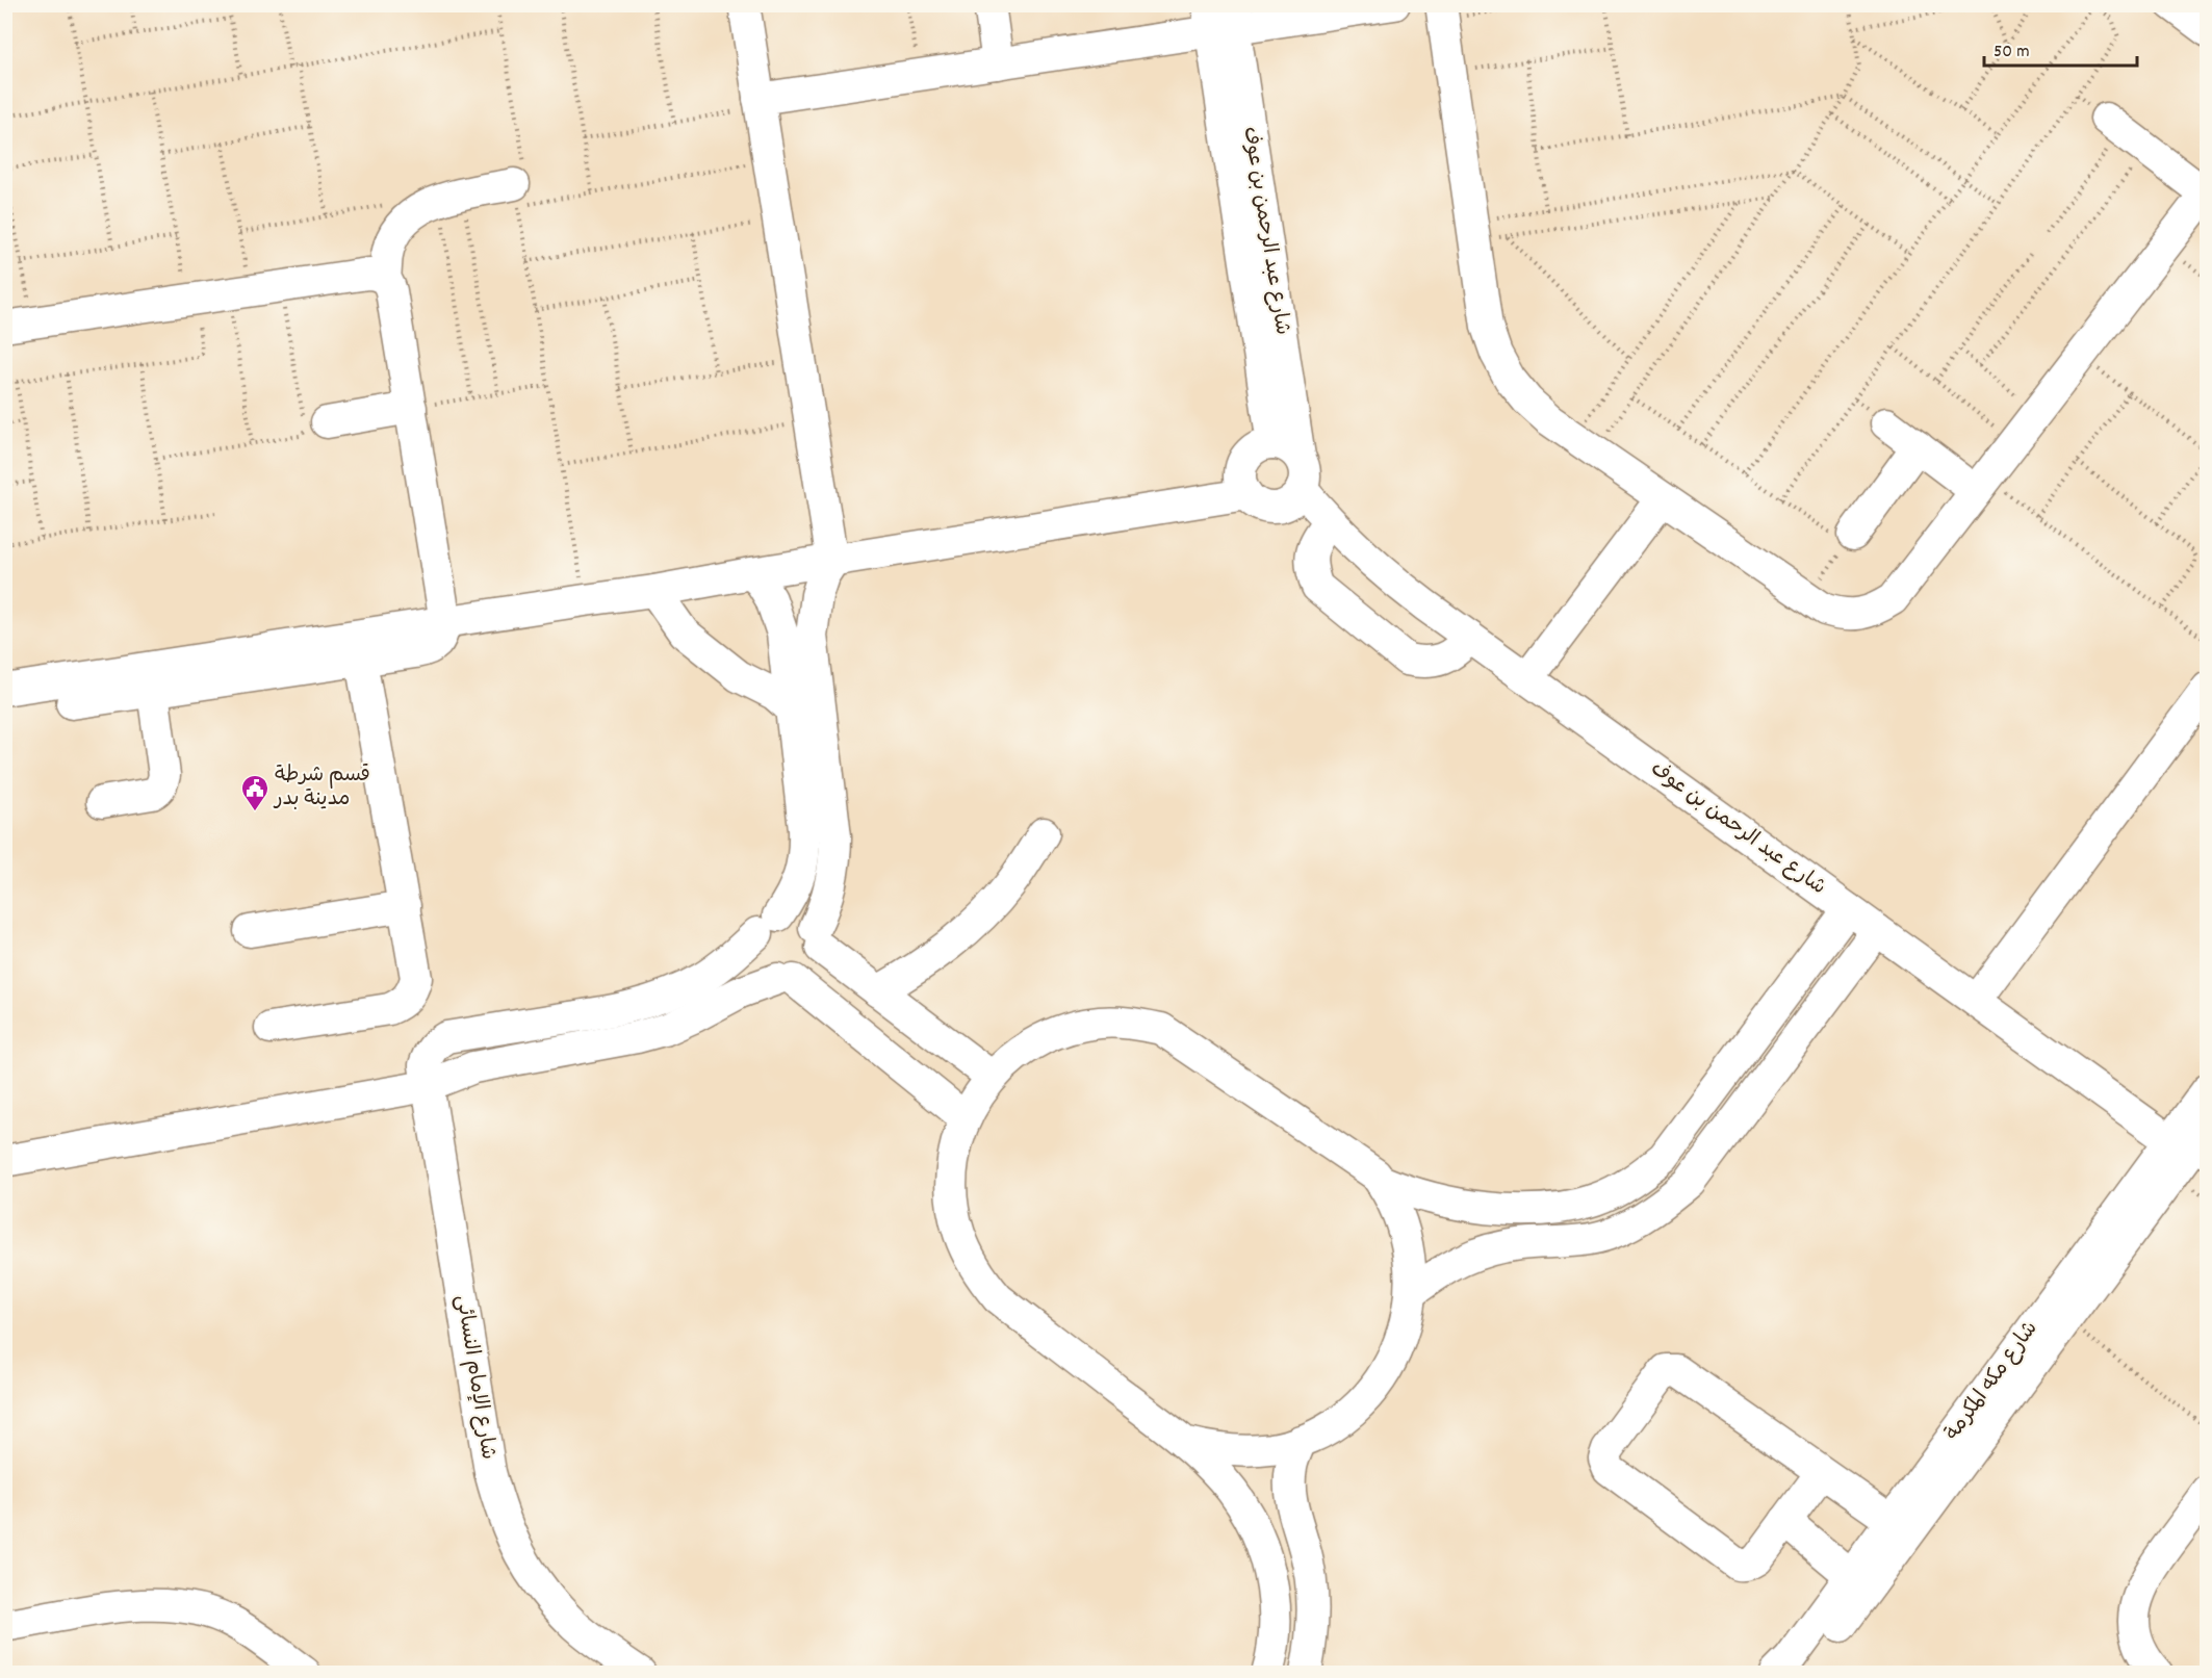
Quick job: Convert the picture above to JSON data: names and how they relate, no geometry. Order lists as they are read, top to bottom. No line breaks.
{"streets":{"street":["شارع عبد الرحمن بن عوف","شارع الإمام النسائى","شارع مكه المكرمة"]},"crossings":[["شارع عبد الرحمن بن عوف","شارع مكه المكرمة"]],"places":{"public building":["قسم شرطة مدينة بدر"]},"scale_bar":"50 m"}
